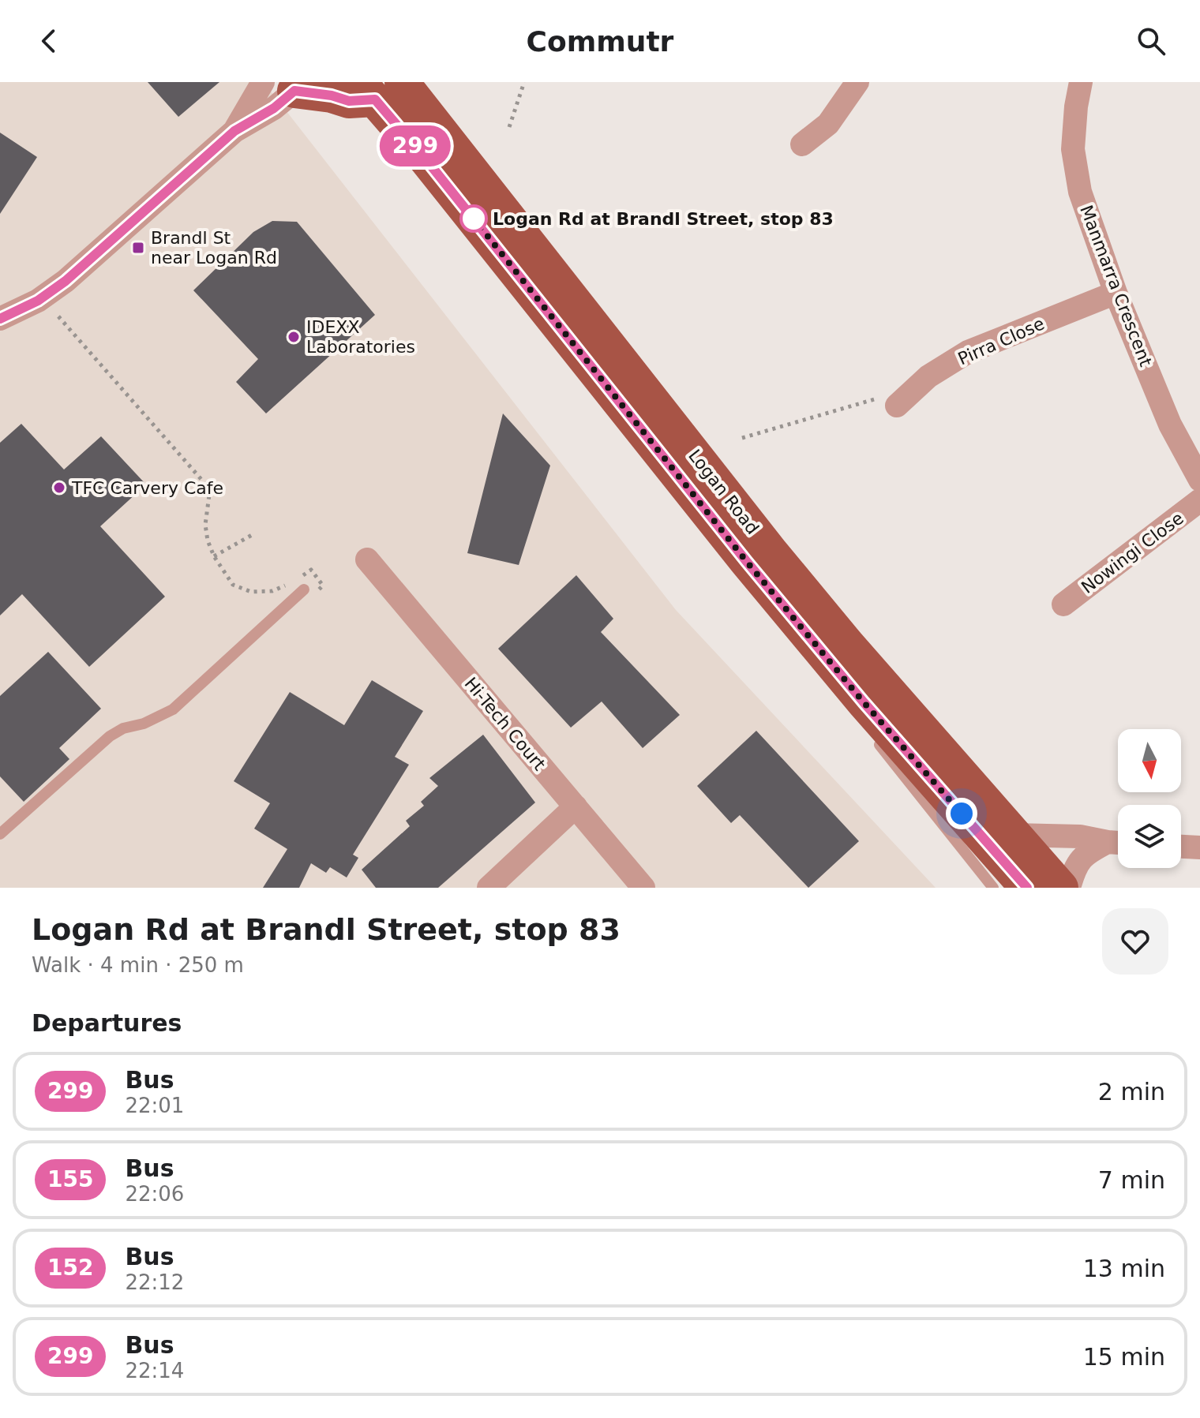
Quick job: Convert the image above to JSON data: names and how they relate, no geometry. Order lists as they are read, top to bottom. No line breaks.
{"streets":{"main road":["Logan Road"],"street":["Manmarra Crescent","Pirra Close","Nowingi Close","Hi-Tech Court"]},"crossings":[["Manmarra Crescent","Pirra Close"]],"places":{"other":["Logan Rd at Brandl Street, stop 83","IDEXX Laboratories","TFC Carvery Cafe"],"transit":["Brandl St near Logan Rd"]},"lines":["bus line 299"],"north":"bottom","page":{"header":"Commutr","on_map":"299","heading":[["Logan Rd at Brandl Street, stop 83","Walk · 4 min · 250 m"],"Departures"],"list":[{"mark":"299","name":"Bus","note":"22:01","value":"2 min"},{"mark":"155","name":"Bus","note":"22:06","value":"7 min"},{"mark":"152","name":"Bus","note":"22:12","value":"13 min"},{"mark":"299","name":"Bus","note":"22:14","value":"15 min"}]}}
